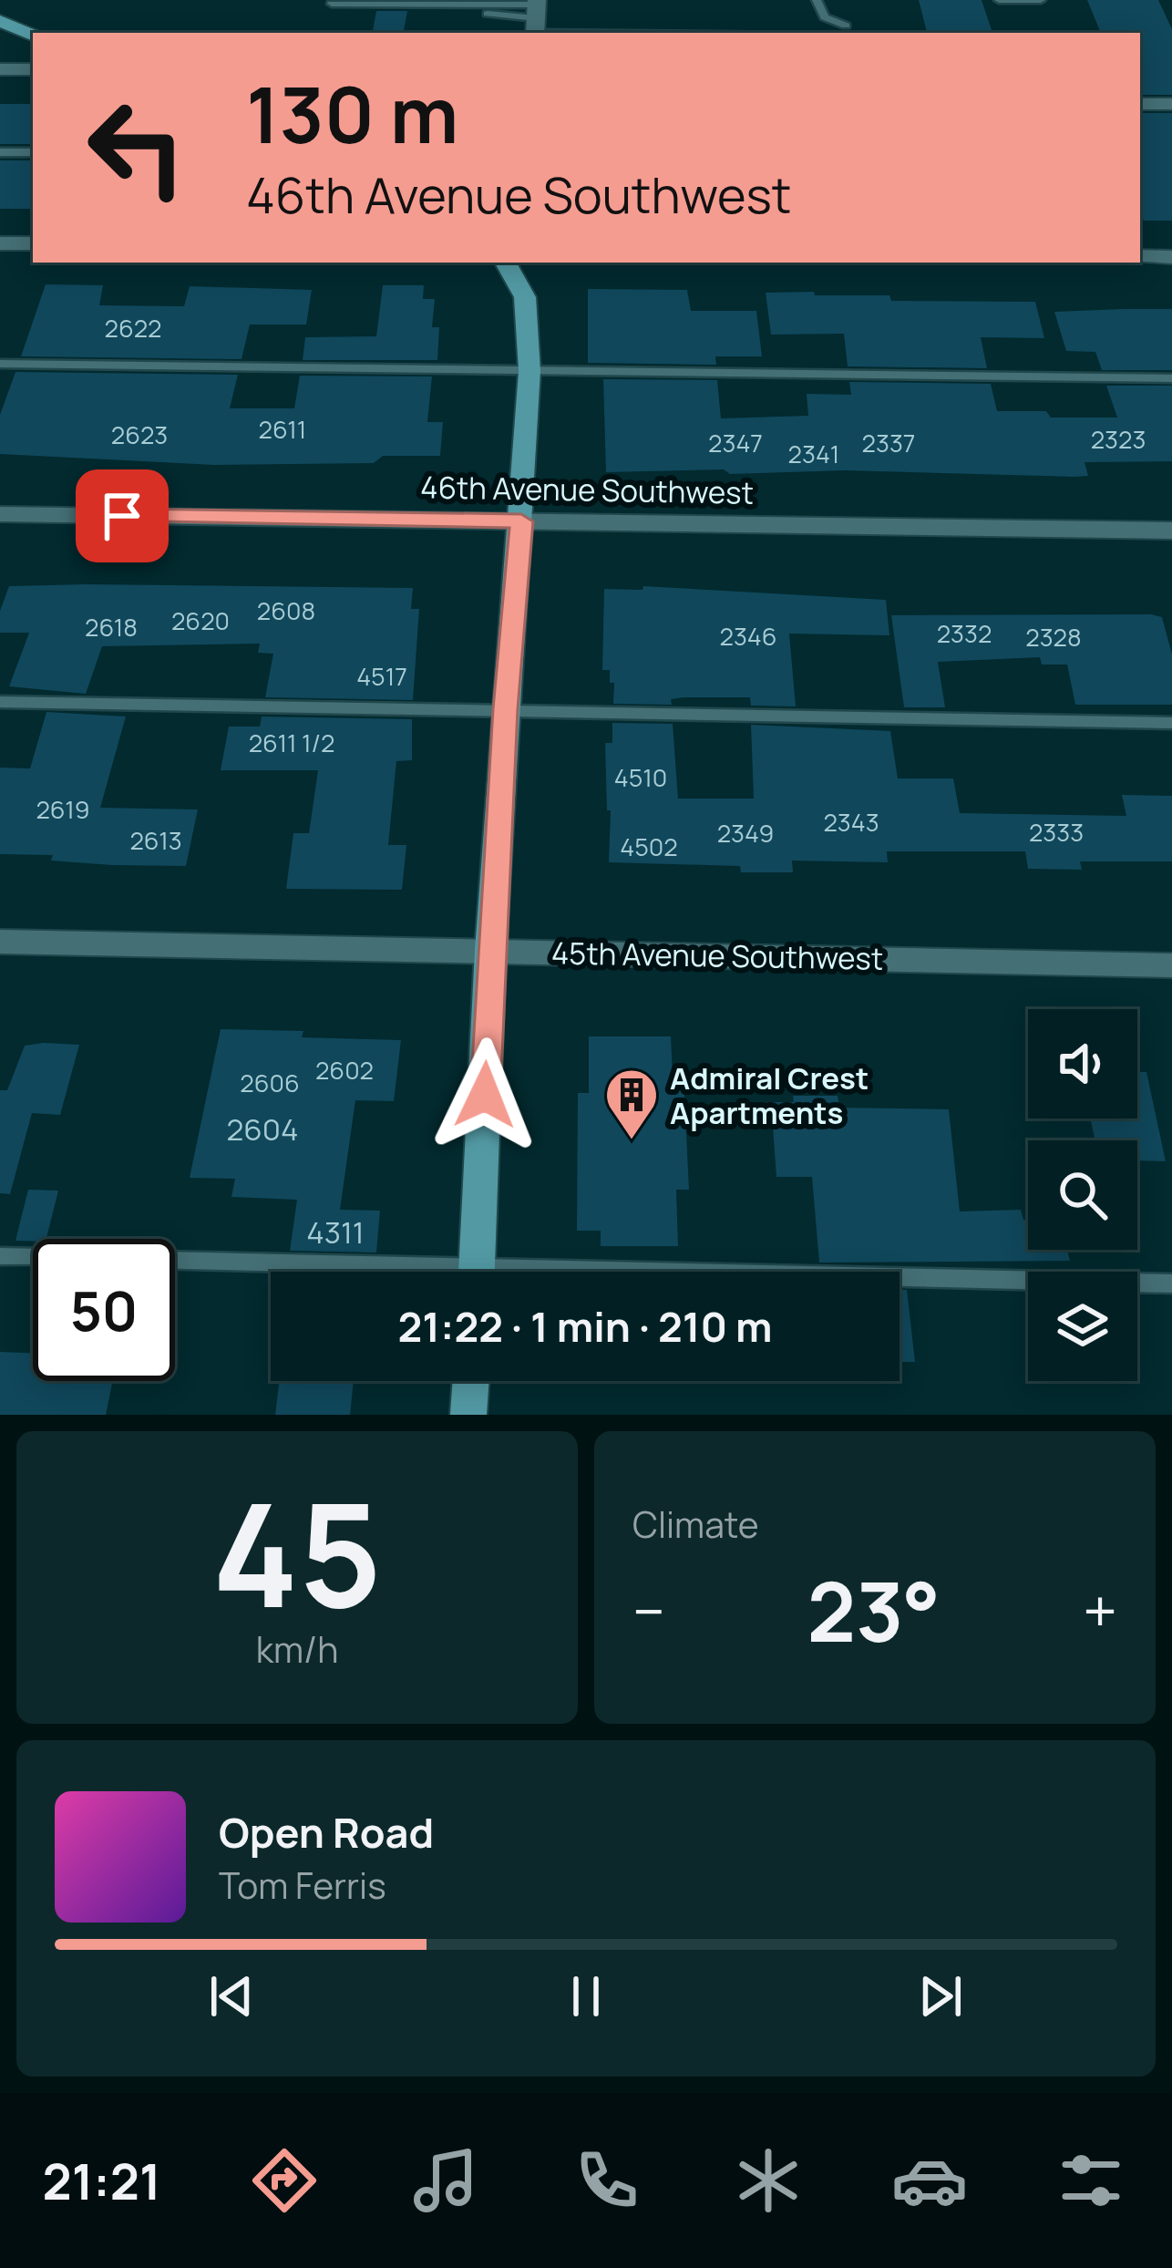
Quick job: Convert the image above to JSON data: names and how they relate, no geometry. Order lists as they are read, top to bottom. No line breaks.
{"streets":{"street":["46th Avenue Southwest","45th Avenue Southwest"]},"places":{"building":["Admiral Crest Apartments"]},"house_numbers":["2622","2611","2623","2323","2347","2337","2341","2608","2620","2618","2332","2346","2328","4517","2611 1/2","4510","2619","2343","2333","2349","2613","4502","2602","2606","2604","4311"],"page":{"turn":["130 m","46th Avenue Southwest"],"limit":"50","trip":"21:22 · 1 min · 210 m","tile":[["45","km/h"],"Climate"],"heat":["−","23°","+"],"song":["Open Road","Tom Ferris"],"tabs":"21:21"}}
